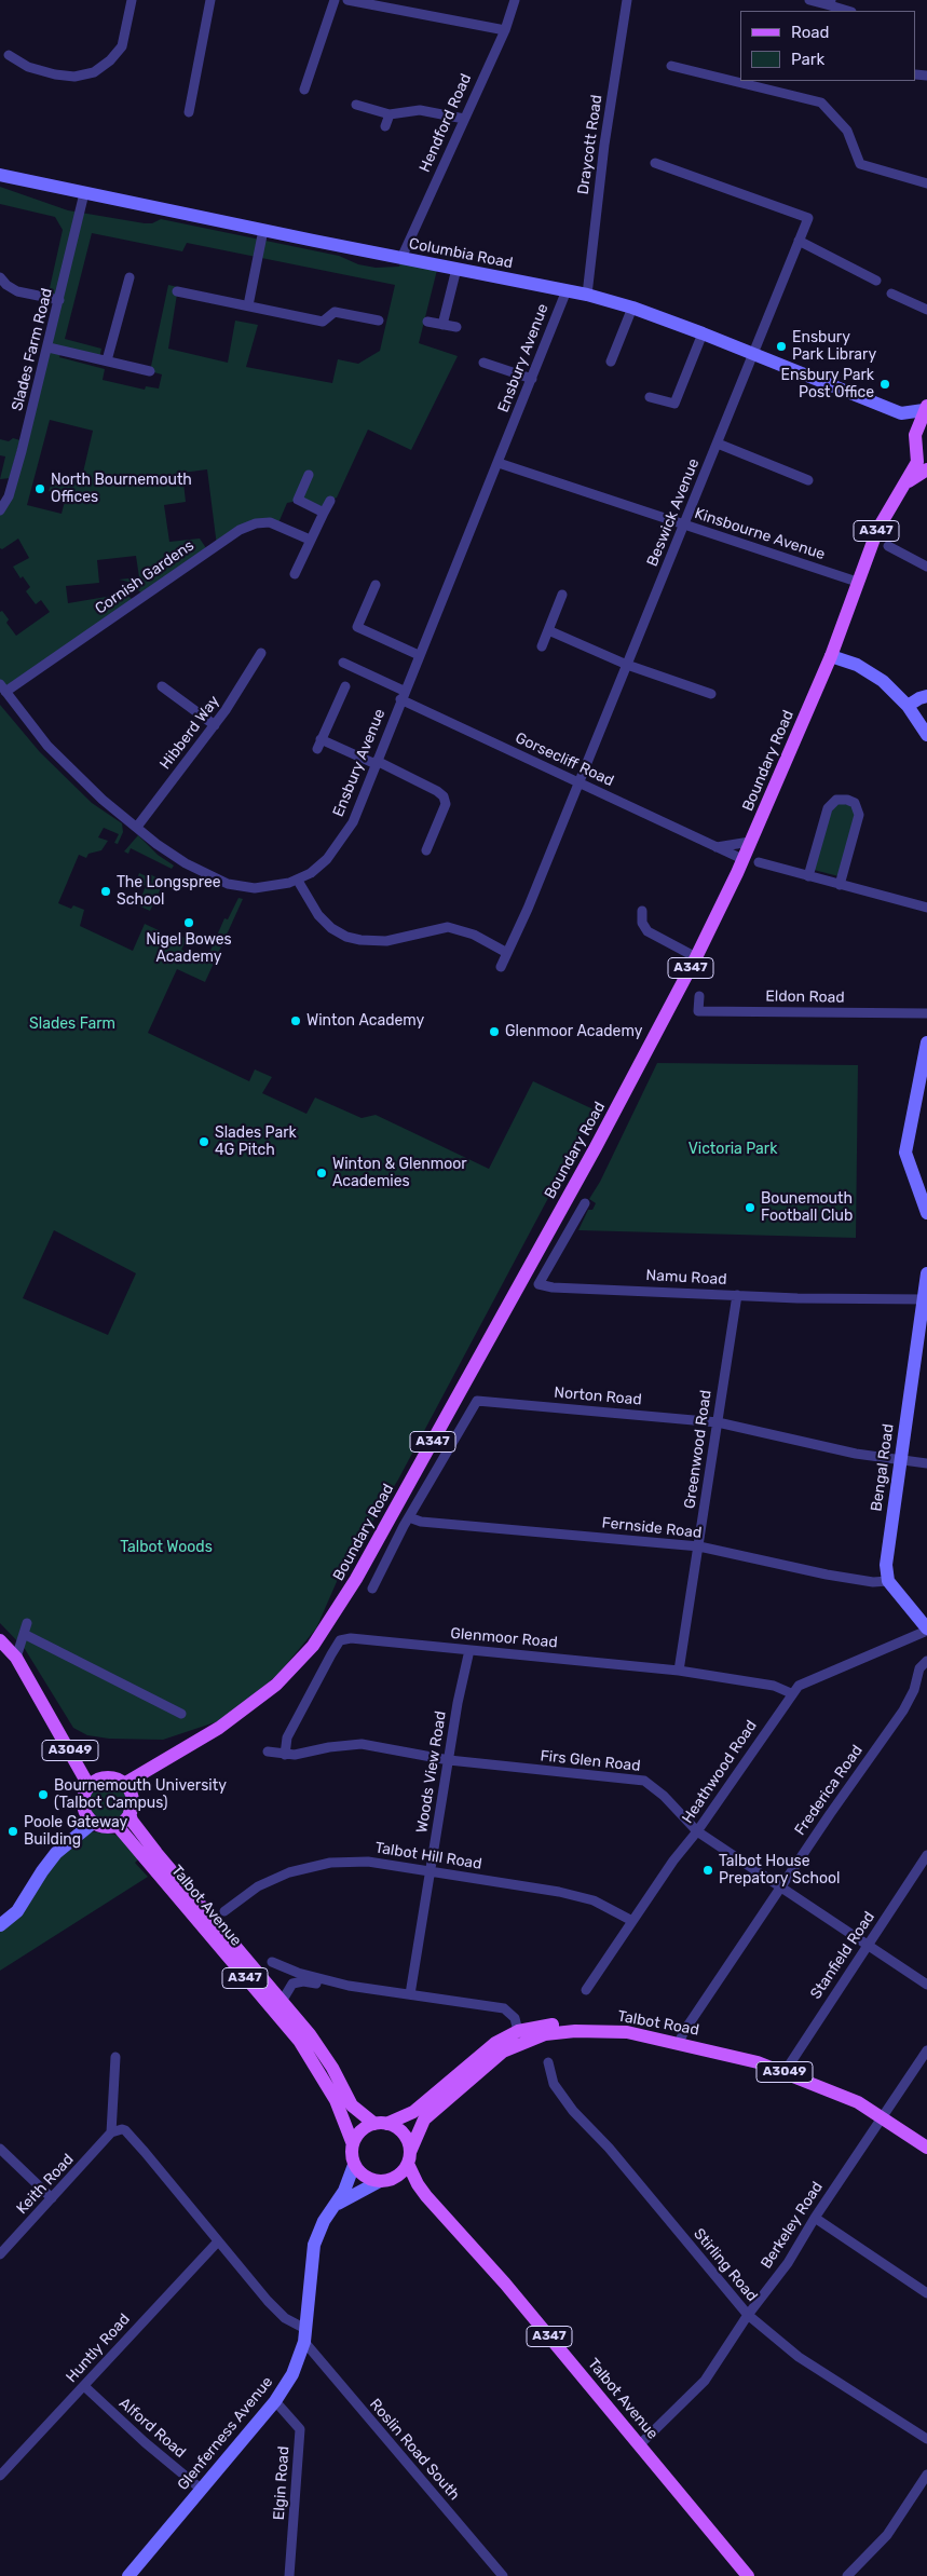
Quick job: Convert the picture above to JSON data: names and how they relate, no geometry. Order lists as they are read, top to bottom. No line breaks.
{"streets":{"main road":["A347","Boundary Road","A3049","Talbot Avenue","Talbot Road"],"street":["Hendford Road","Draycott Road","Columbia Road","Slades Farm Road","Ensbury Avenue","Beswick Avenue","Kinsbourne Avenue","Cornish Gardens","Hibberd Way","Gorsecliff Road","Eldon Road","Namu Road","Norton Road","Greenwood Road","Bengal Road","Fernside Road","Glenmoor Road","Firs Glen Road","Woods View Road","Heathwood Road","Frederica Road","Talbot Hill Road","Stanfield Road","Keith Road","Berkeley Road","Stirling Road","Huntly Road","Alford Road","Glenferness Avenue","Roslin Road South","Elgin Road"]},"crossings":[["Hendford Road","Columbia Road"],["Draycott Road","Columbia Road"],["Columbia Road","Slades Farm Road"],["Columbia Road","Ensbury Avenue"],["Columbia Road","Beswick Avenue"],["Ensbury Avenue","Kinsbourne Avenue"],["Ensbury Avenue","Cornish Gardens"],["Ensbury Avenue","Hibberd Way"],["Ensbury Avenue","Gorsecliff Road"],["Beswick Avenue","Kinsbourne Avenue"],["Beswick Avenue","Gorsecliff Road"],["A347","Boundary Road"],["A347","A3049"],["A347","Talbot Avenue"],["A347","Talbot Road"],["A347","Glenferness Avenue"],["Kinsbourne Avenue","Boundary Road"],["Gorsecliff Road","Boundary Road"],["Boundary Road","A3049"],["Boundary Road","Talbot Avenue"],["Namu Road","Greenwood Road"],["Namu Road","Bengal Road"],["Norton Road","Greenwood Road"],["Norton Road","Bengal Road"],["Norton Road","Fernside Road"],["Greenwood Road","Fernside Road"],["Greenwood Road","Glenmoor Road"],["Bengal Road","Fernside Road"],["Glenmoor Road","Firs Glen Road"],["Glenmoor Road","Woods View Road"],["Glenmoor Road","Heathwood Road"],["A3049","Talbot Avenue"],["A3049","Talbot Road"],["A3049","Glenferness Avenue"],["Firs Glen Road","Woods View Road"],["Firs Glen Road","Heathwood Road"],["Firs Glen Road","Frederica Road"],["Firs Glen Road","Stanfield Road"],["Woods View Road","Talbot Hill Road"],["Heathwood Road","Talbot Hill Road"],["Frederica Road","Talbot Road"],["Talbot Avenue","Talbot Road"],["Talbot Avenue","Berkeley Road"],["Talbot Avenue","Glenferness Avenue"],["Stanfield Road","Talbot Road"],["Talbot Road","Berkeley Road"],["Talbot Road","Glenferness Avenue"],["Keith Road","Roslin Road South"],["Berkeley Road","Stirling Road"],["Huntly Road","Alford Road"],["Huntly Road","Roslin Road South"],["Alford Road","Glenferness Avenue"],["Glenferness Avenue","Roslin Road South"],["Glenferness Avenue","Elgin Road"]],"parks":["Slades Farm","Victoria Park","Talbot Woods"],"places":["Ensbury Park Library","Ensbury Park Post Office","North Bournemouth Offices","The Longspree School","Nigel Bowes Academy","Winton Academy","Glenmoor Academy","Slades Park 4G Pitch","Winton & Glenmoor Academies","Bounemouth Football Club","Bournemouth University (Talbot Campus)","Poole Gateway Building","Talbot House Prepatory School"],"legend":["Road","Park"]}
